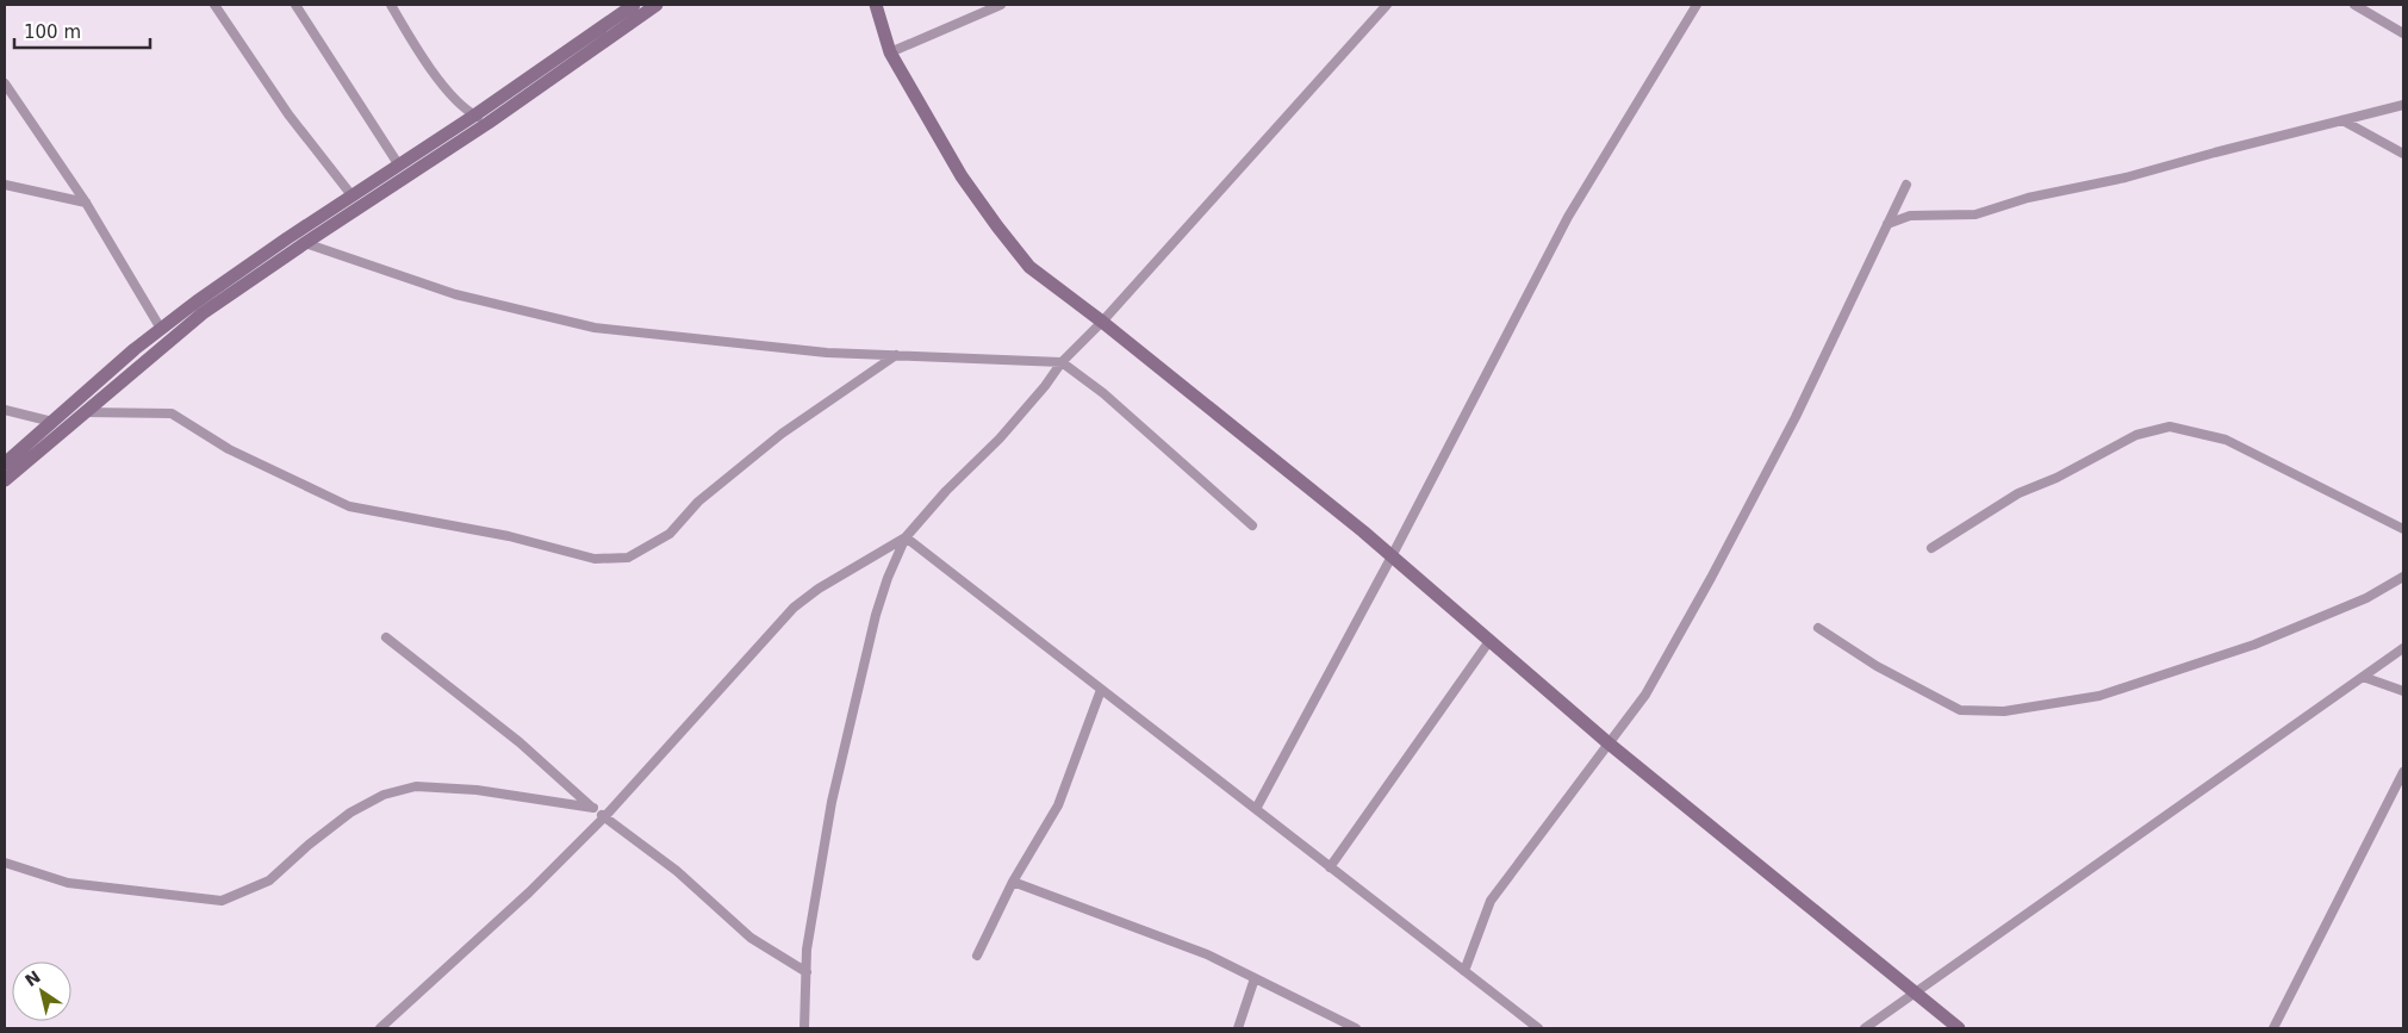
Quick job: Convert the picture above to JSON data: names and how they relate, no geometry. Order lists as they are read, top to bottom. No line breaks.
{"scale_bar":"100 m","north":"top left"}
